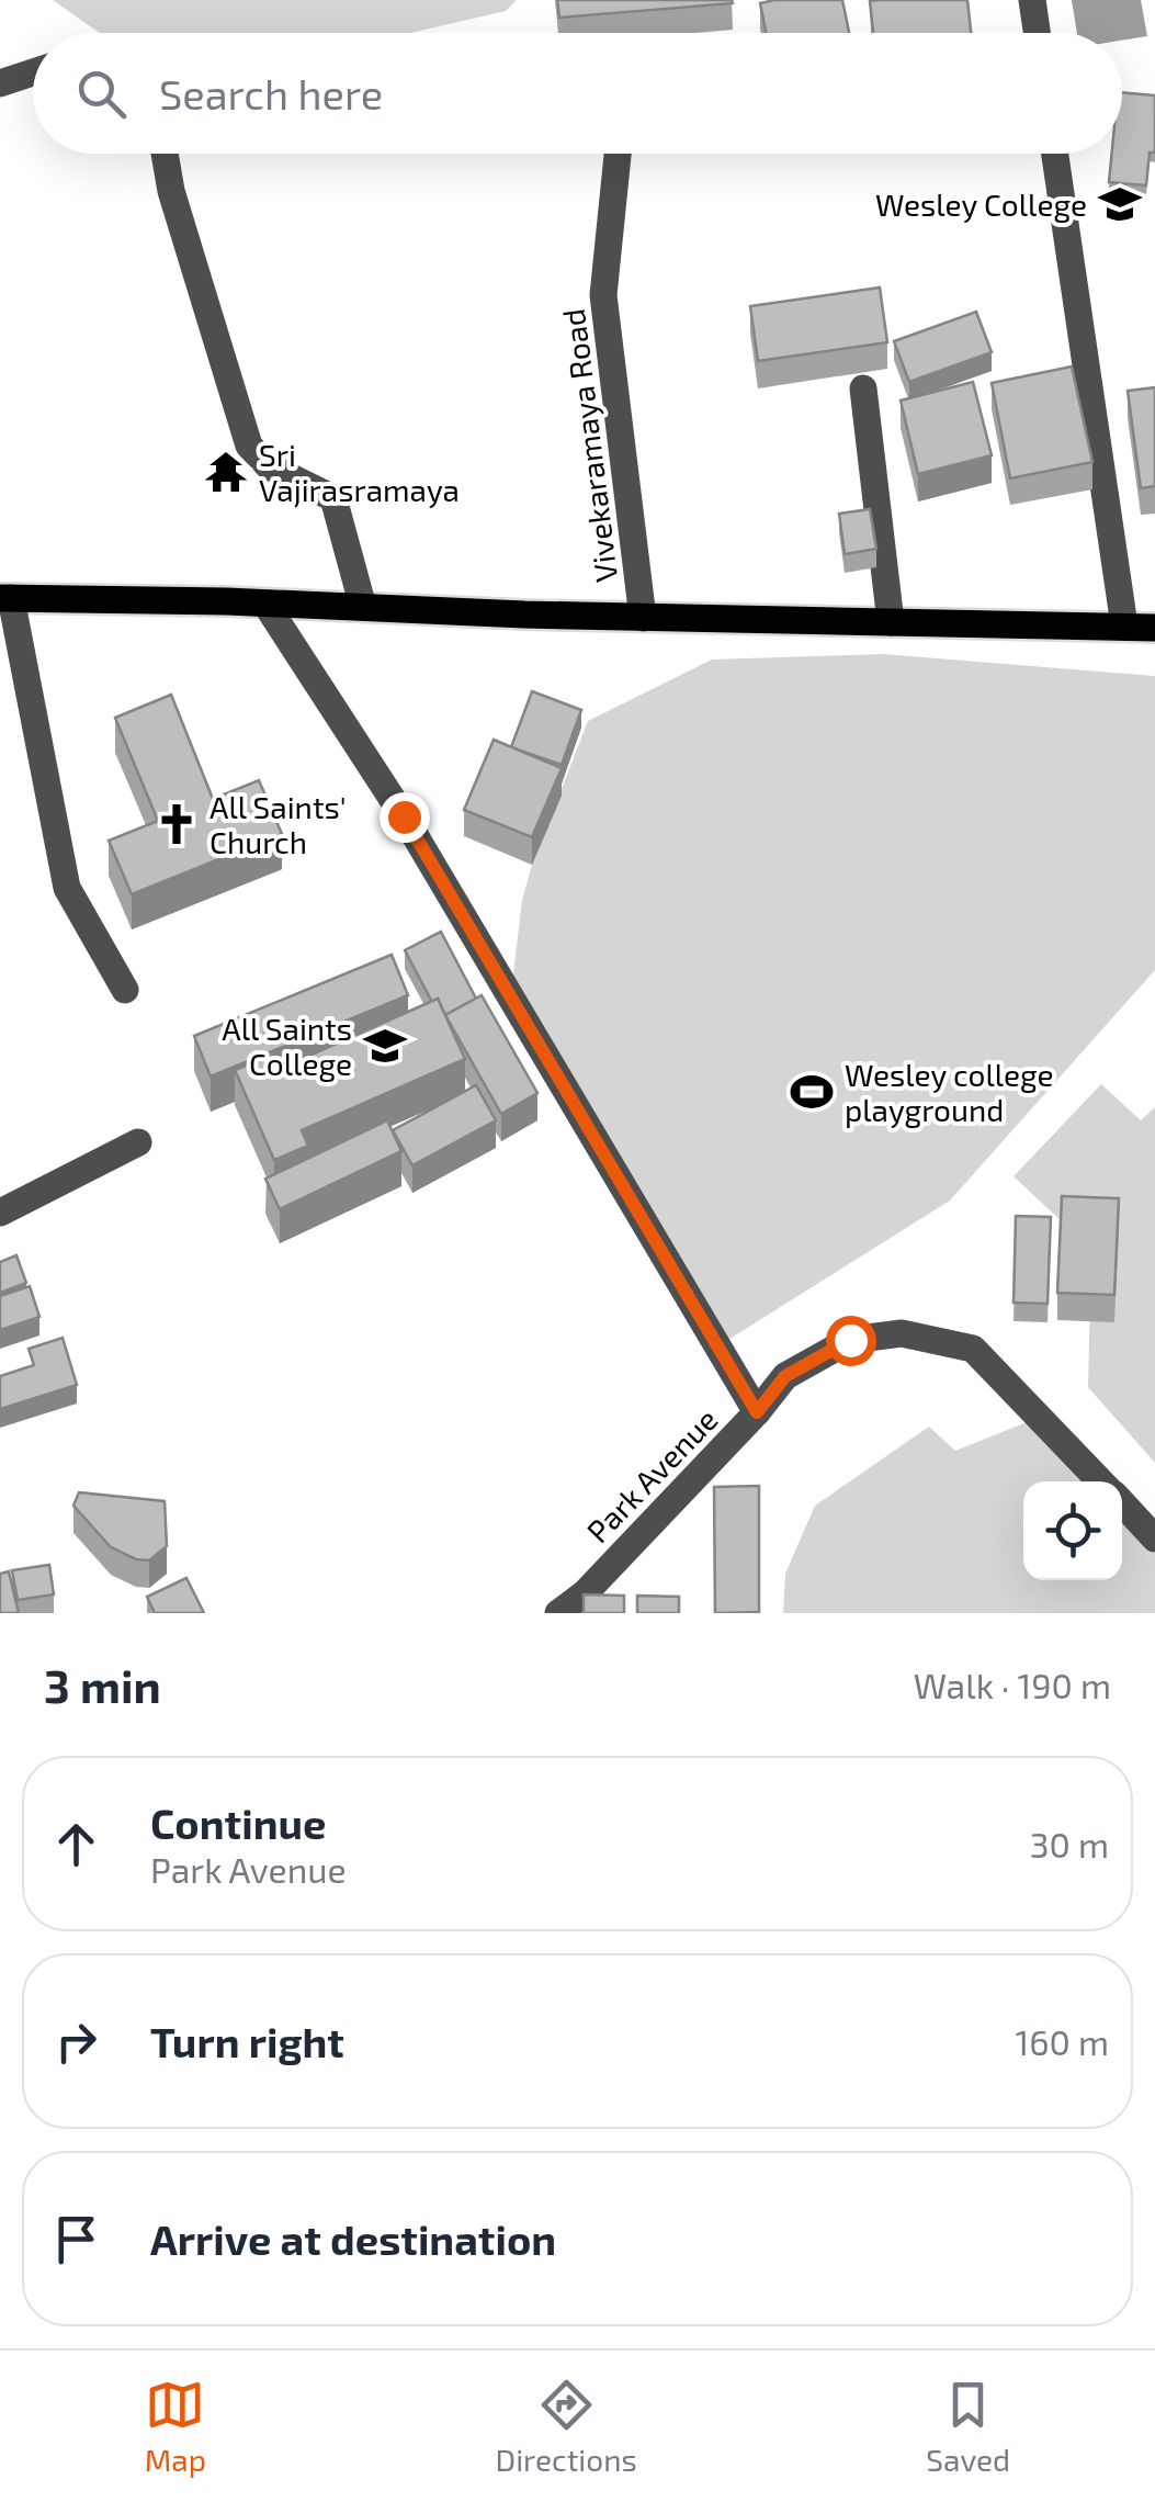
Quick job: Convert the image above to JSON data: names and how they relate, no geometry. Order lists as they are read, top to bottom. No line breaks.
{"streets":{"street":["Vivekaramaya Road","Park Avenue"]},"places":{"school or university":["Wesley College","All Saints College"],"temple":["Sri Vajirasramaya"],"church":["All Saints' Church"],"sports":["Wesley college playground"]},"page":{"search":"Search here","heading":["3 min","Walk · 190 m"],"list":[["Continue","Park Avenue","30 m"],["Turn right","160 m"],"Arrive at destination"],"nav":["Map","Directions","Saved"]}}
